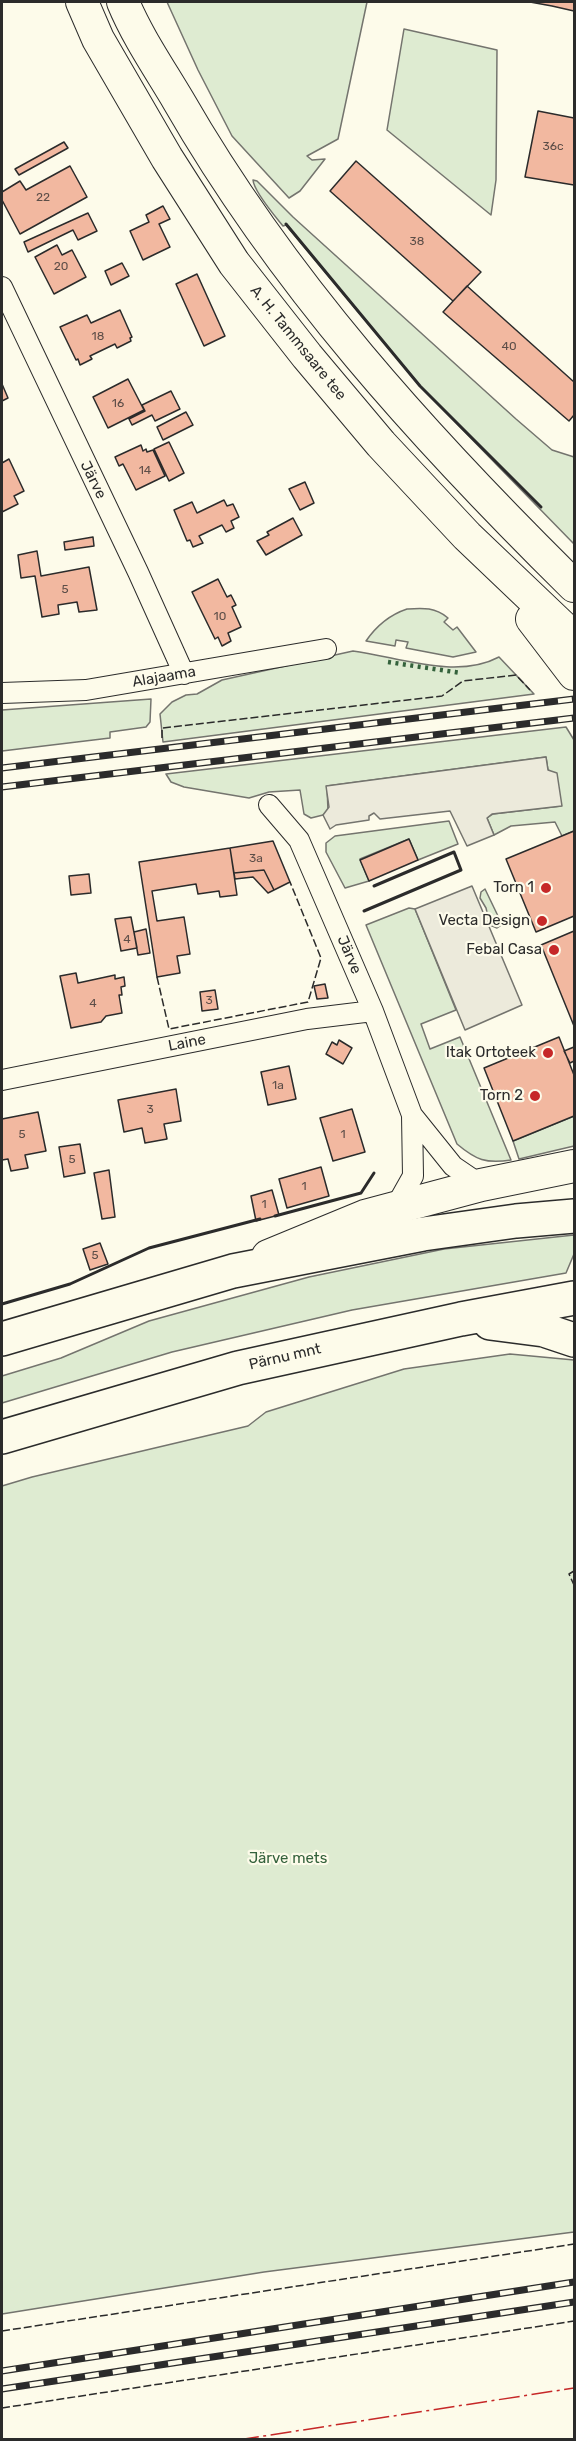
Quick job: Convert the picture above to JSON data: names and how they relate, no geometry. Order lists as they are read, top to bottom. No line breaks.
{"streets":{"highway":["Pärnu mnt"],"main road":["A. H. Tammsaare tee"],"street":["Järve","Alajaama","Laine"]},"crossings":[["Järve","Alajaama"],["Järve","Laine"]],"parks":["Järve mets"],"places":["Torn 1","Vecta Design","Febal Casa","Itak Ortoteek","Torn 2"],"house_numbers":["36c","22","38","20","18","40","16","14","5","10","3a","4","3","4","1a","3","5","1","5","1","1","5"]}
